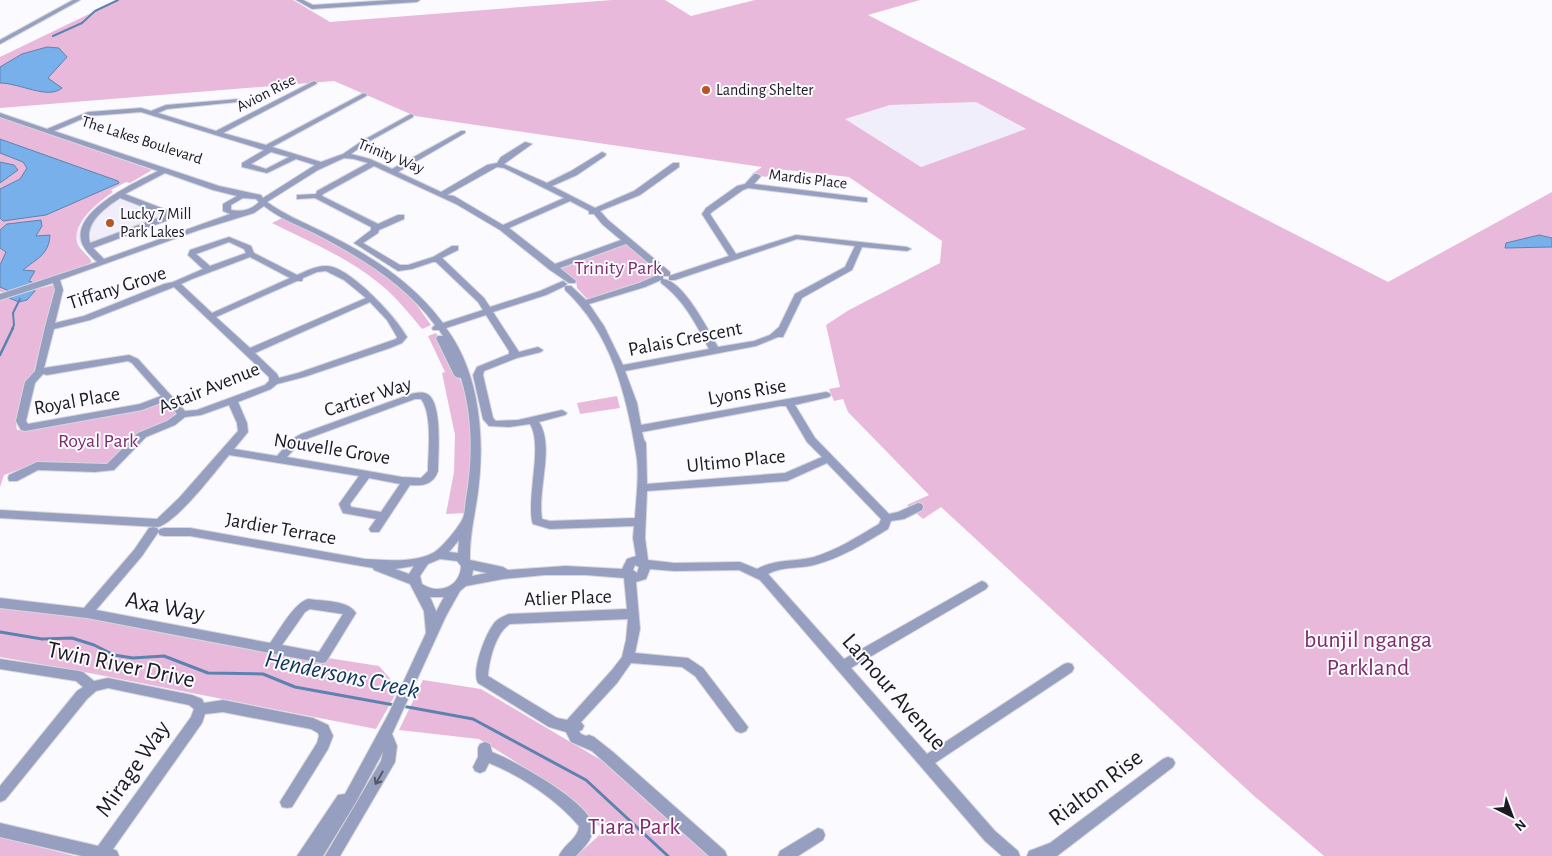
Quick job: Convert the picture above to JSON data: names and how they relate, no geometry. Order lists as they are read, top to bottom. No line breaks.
{"streets":{"street":["Avion Rise","The Lakes Boulevard","Trinity Way","Mardis Place","Tiffany Grove","Palais Crescent","Astair Avenue","Lyons Rise","Cartier Way","Royal Place","Nouvelle Grove","Ultimo Place","Jardier Terrace","Atlier Place","Axa Way","Twin River Drive","Lamour Avenue","Mirage Way","Rialton Rise"]},"crossings":[["The Lakes Boulevard","Trinity Way"],["Trinity Way","Palais Crescent"],["Trinity Way","Lyons Rise"],["Trinity Way","Ultimo Place"],["Tiffany Grove","Astair Avenue"],["Cartier Way","Nouvelle Grove"],["Twin River Drive","Mirage Way"]],"water":["Hendersons Creek"],"parks":["Trinity Park","Royal Park","bunjil nganga Parkland","Tiara Park"],"places":["Landing Shelter","Lucky 7 Mill Park Lakes"],"north":"bottom right"}
